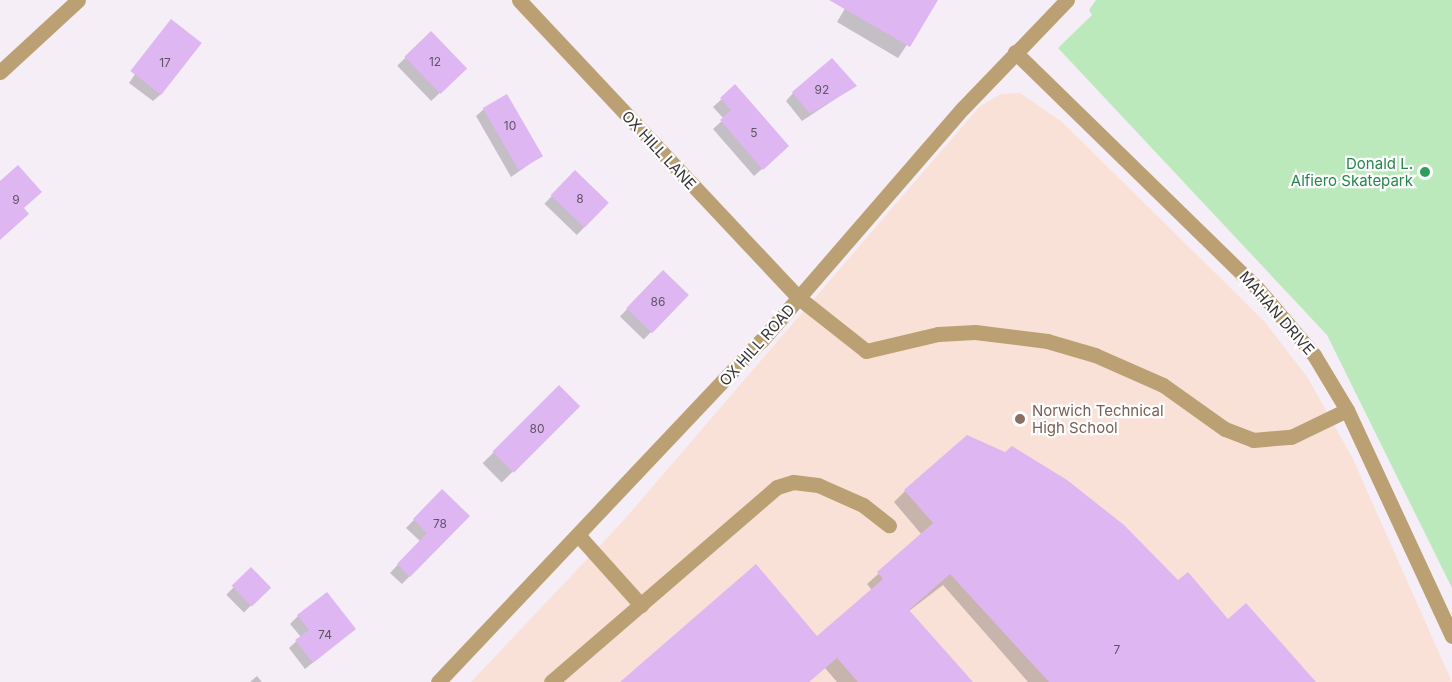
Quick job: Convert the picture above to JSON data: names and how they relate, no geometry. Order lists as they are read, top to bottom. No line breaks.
{"streets":{"street":["OX HILL LANE","MAHAN DRIVE","OX HILL ROAD"]},"crossings":[["OX HILL LANE","MAHAN DRIVE"],["OX HILL LANE","OX HILL ROAD"],["MAHAN DRIVE","OX HILL ROAD"]],"places":["Donald L. Alfiero Skatepark","Norwich Technical High School"],"house_numbers":["12","17","92","10","5","8","9","86","80","78","74","7"]}
